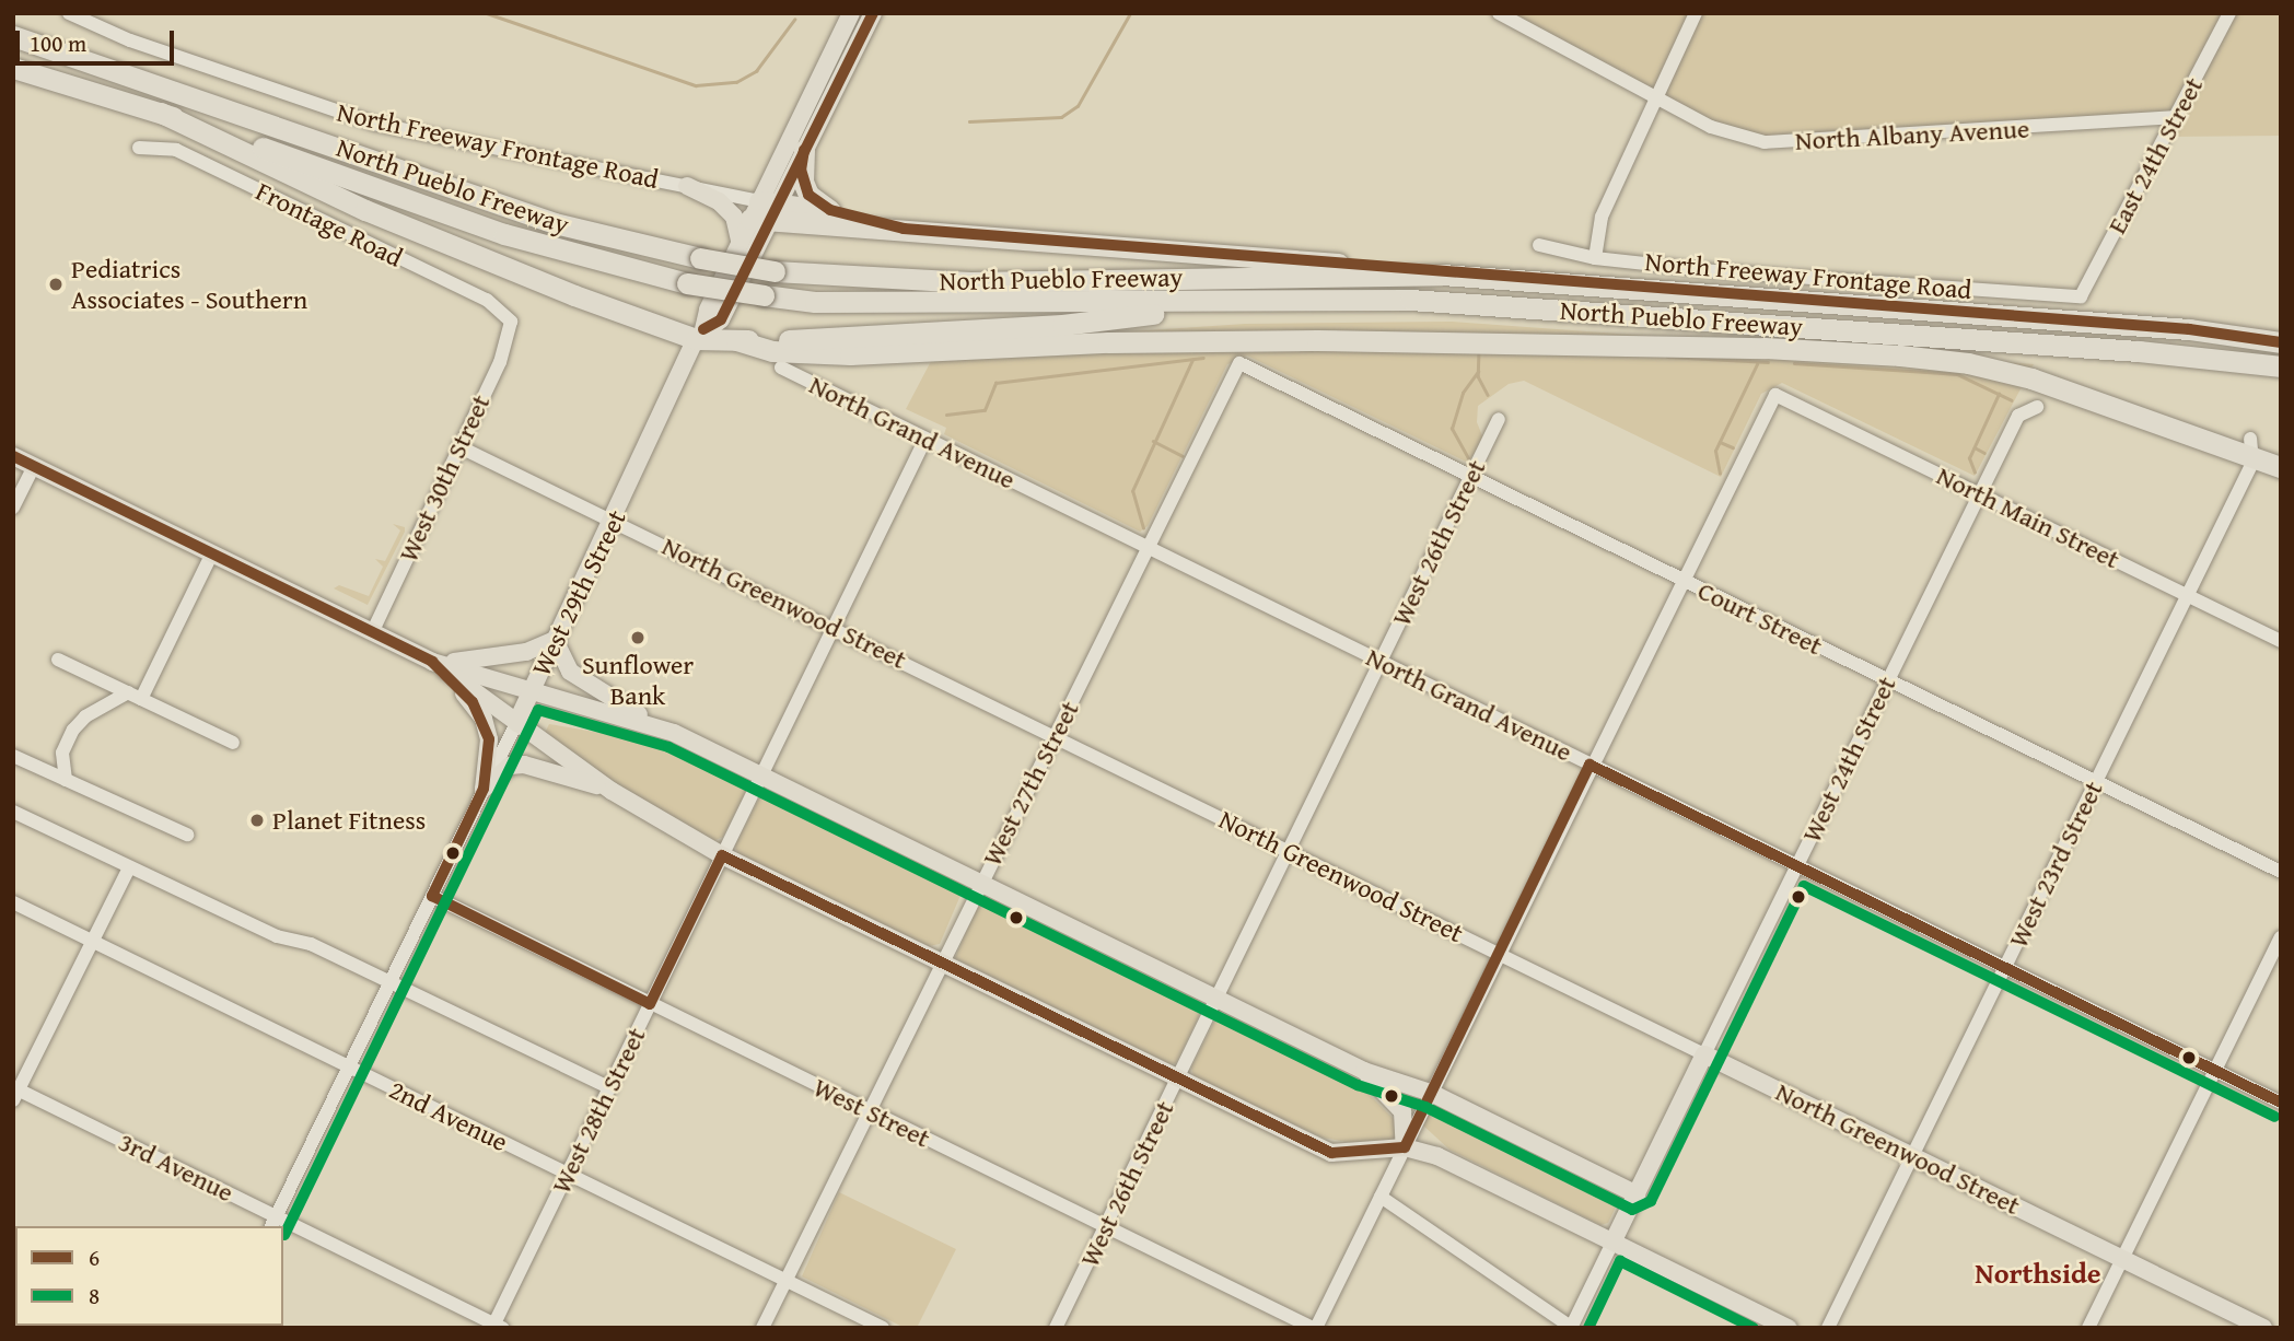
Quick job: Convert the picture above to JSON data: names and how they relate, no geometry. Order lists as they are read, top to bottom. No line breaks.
{"streets":{"highway":["North Pueblo Freeway"],"main road":["West 29th Street","North Greenwood Street","West 24th Street"],"street":["North Albany Avenue","North Freeway Frontage Road","East 24th Street","Frontage Road","North Grand Avenue","West 30th Street","North Main Street","West 26th Street","Court Street","West 27th Street","West 23rd Street","West 28th Street","West Street","2nd Avenue","3rd Avenue"]},"crossings":[["North Albany Avenue","East 24th Street"],["North Freeway Frontage Road","East 24th Street"],["North Freeway Frontage Road","West 29th Street"],["Frontage Road","West 30th Street"],["North Grand Avenue","West 26th Street"],["North Grand Avenue","West 24th Street"],["North Grand Avenue","West 27th Street"],["North Grand Avenue","West 23rd Street"],["North Grand Avenue","West 28th Street"],["West 30th Street","North Greenwood Street"],["North Main Street","Court Street"],["North Main Street","West 24th Street"],["North Main Street","West 23rd Street"],["West 26th Street","North Greenwood Street"],["West 26th Street","Court Street"],["West 26th Street","West Street"],["West 29th Street","North Greenwood Street"],["West 29th Street","West Street"],["West 29th Street","2nd Avenue"],["West 29th Street","3rd Avenue"],["North Greenwood Street","West 24th Street"],["North Greenwood Street","West 27th Street"],["North Greenwood Street","West 23rd Street"],["North Greenwood Street","West 28th Street"],["Court Street","West 24th Street"],["Court Street","West 27th Street"],["Court Street","West 23rd Street"],["West 27th Street","West Street"],["West 27th Street","2nd Avenue"],["West 28th Street","West Street"],["West 28th Street","2nd Avenue"],["West 28th Street","3rd Avenue"]],"districts":["Northside"],"places":["Pediatrics Associates - Southern","Sunflower Bank","Planet Fitness"],"lines":["transit line 6","transit line 8"],"legend":["6","8"],"scale_bar":"100 m"}
